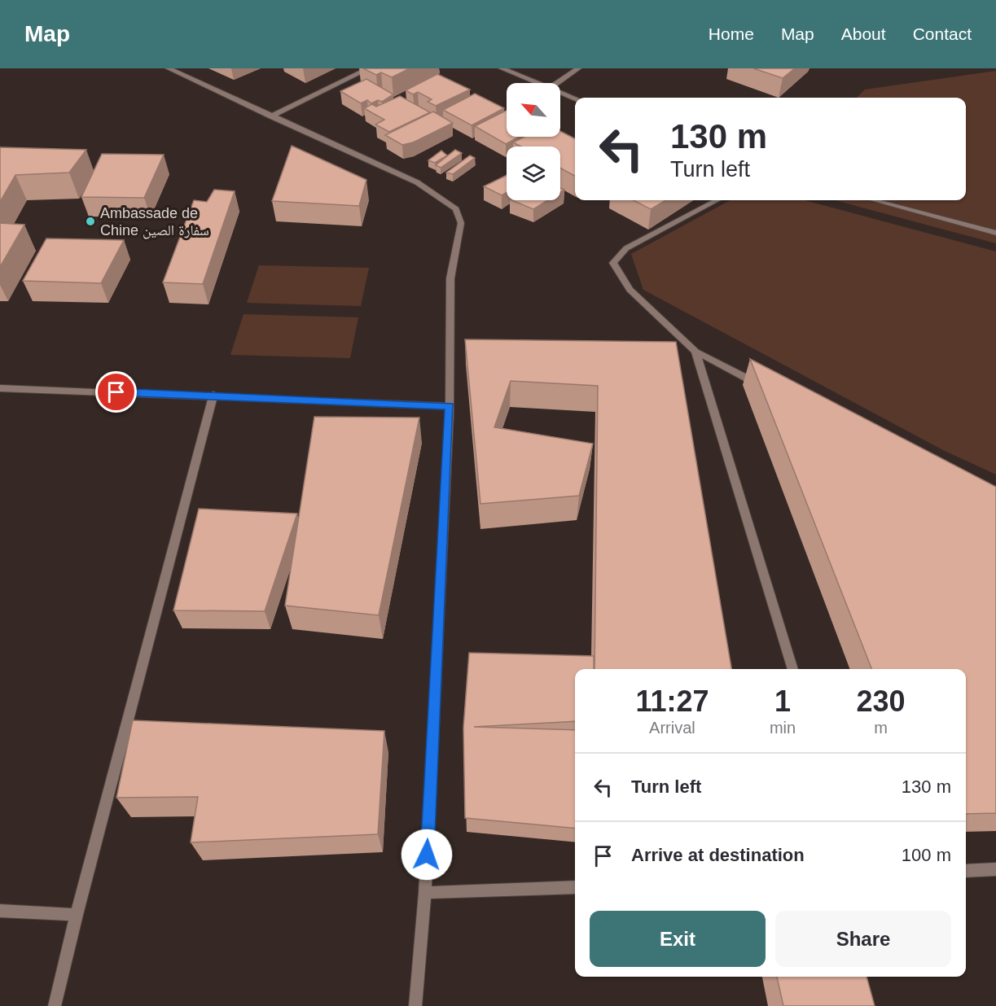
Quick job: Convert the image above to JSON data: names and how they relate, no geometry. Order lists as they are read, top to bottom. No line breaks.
{"places":["Ambassade de Chine سفارة الصين"],"north":"top left","page":{"header":"Map","nav":["Home","Map","About","Contact"],"turn":["130 m","Turn left"],"eta":["11:27","Arrival","1","min","230","m"],"list":[{"name":"Turn left","value":"130 m"},{"name":"Arrive at destination","value":"100 m"}],"buttons":["Exit","Share"]}}
